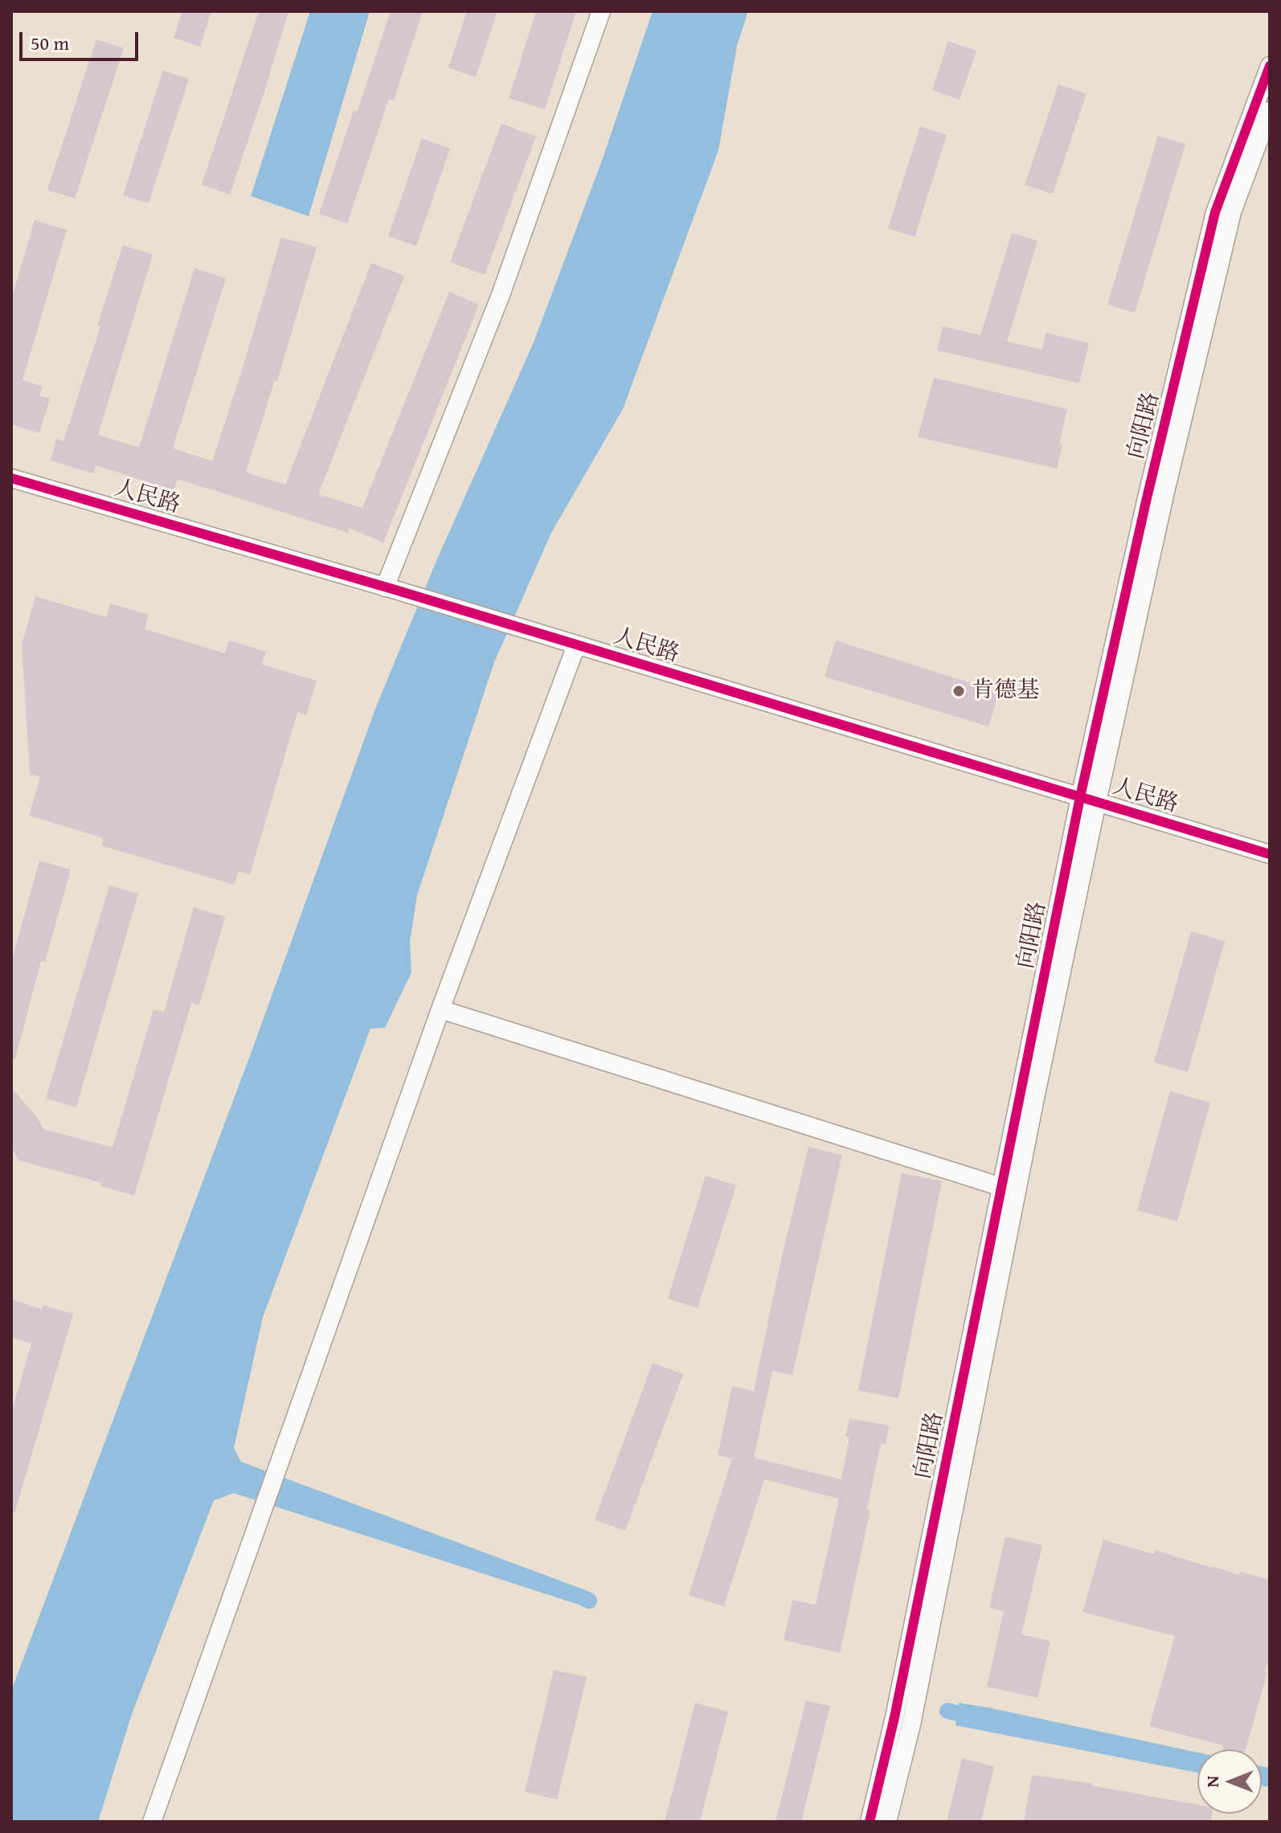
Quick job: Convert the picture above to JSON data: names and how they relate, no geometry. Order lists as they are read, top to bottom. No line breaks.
{"streets":{"street":["向阳路","人民路"]},"crossings":[["向阳路","人民路"]],"places":["肯德基"],"scale_bar":"50 m","north":"left"}
